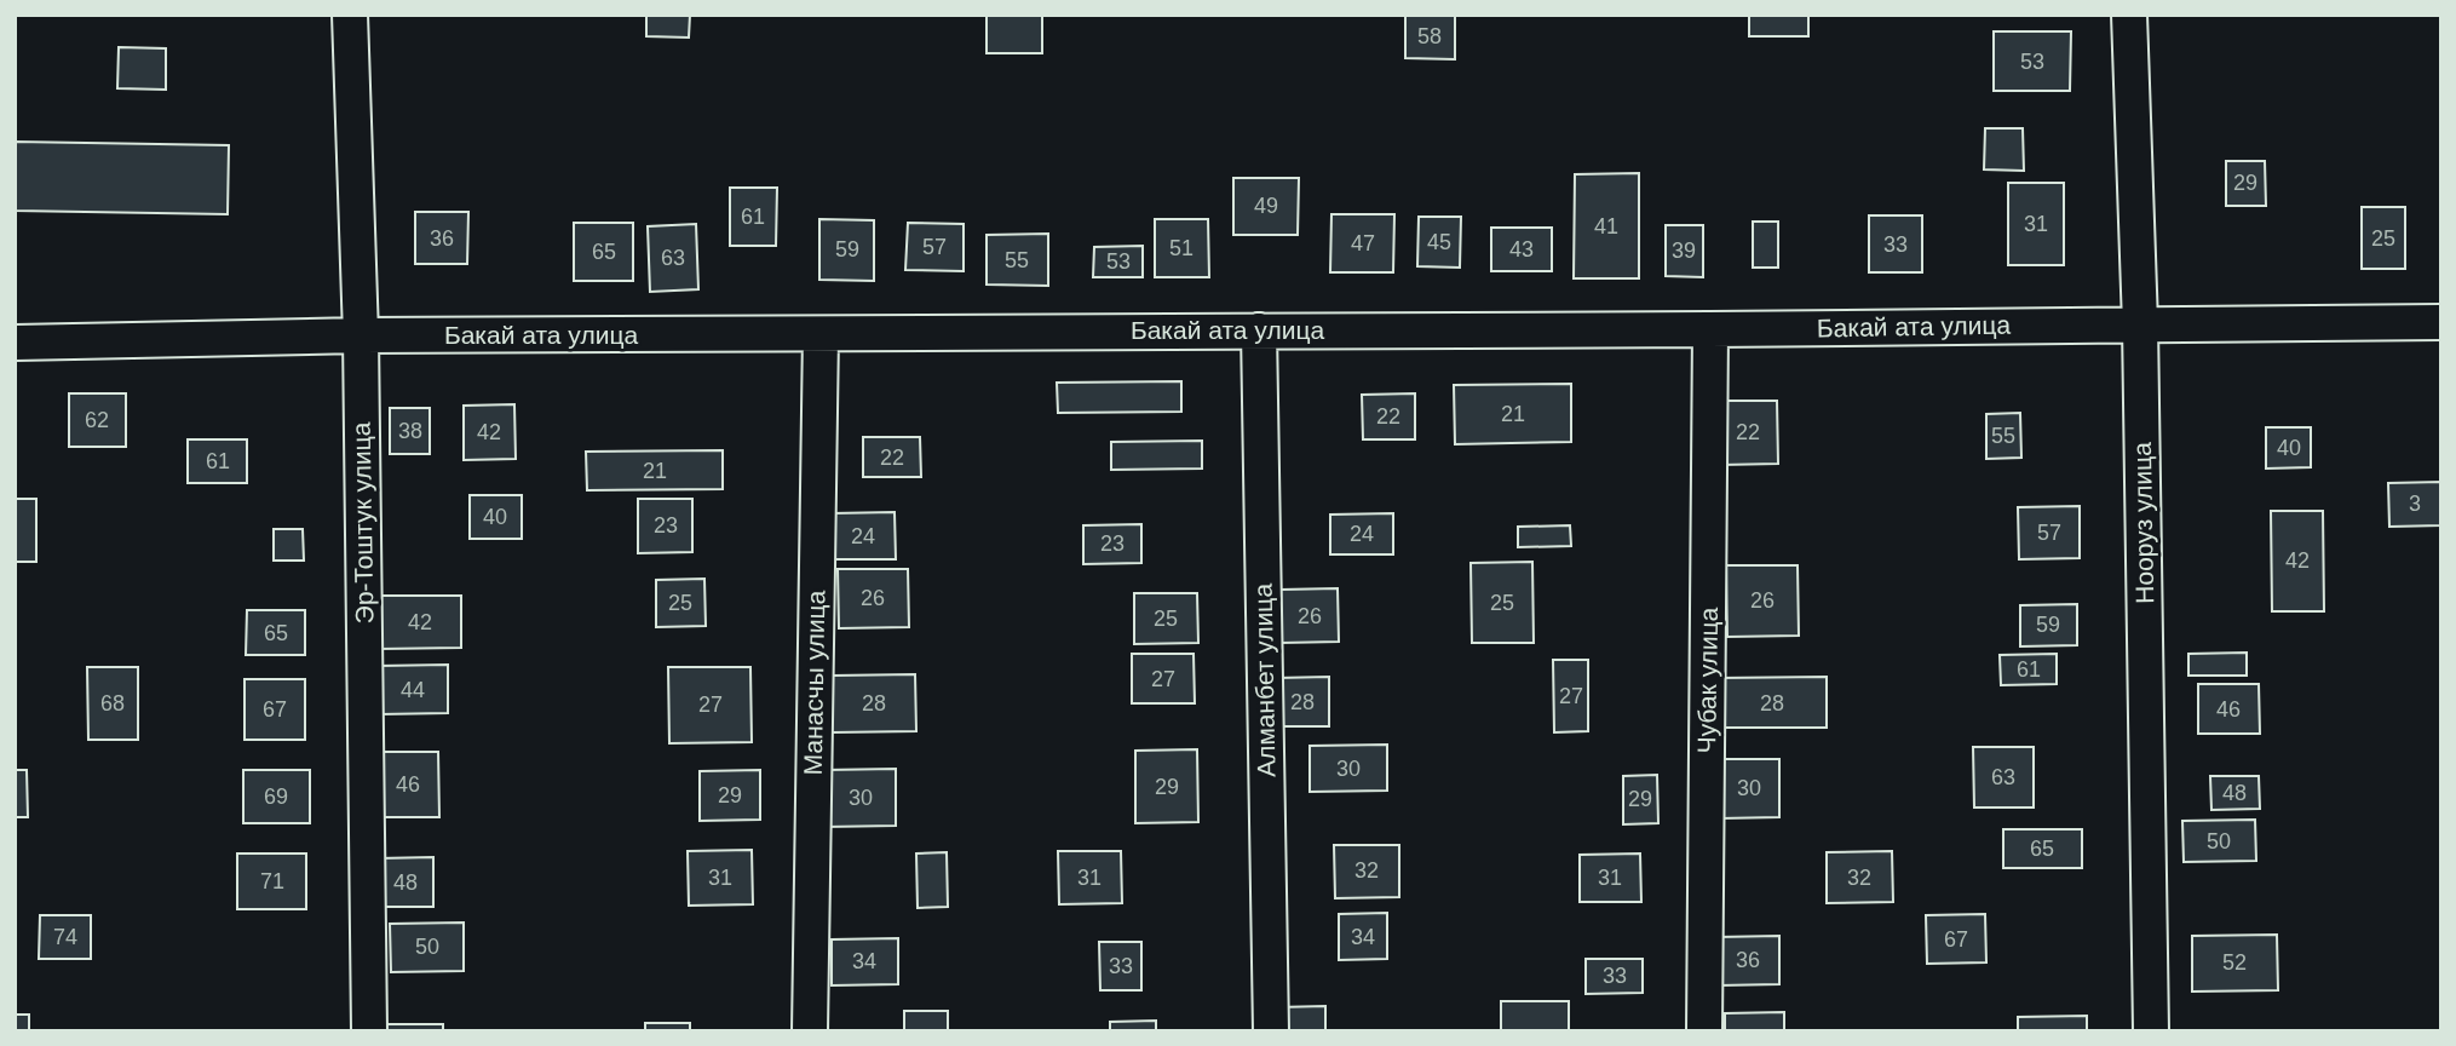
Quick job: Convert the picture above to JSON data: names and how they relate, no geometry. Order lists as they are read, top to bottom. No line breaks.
{"streets":{"street":["Бакай ата улица","Эр-Тоштук улица","Нооруз улица","Алманбет улица","Чубак улица","Манасчы улица"]},"crossings":[["Бакай ата улица","Эр-Тоштук улица"],["Бакай ата улица","Нооруз улица"],["Бакай ата улица","Алманбет улица"],["Бакай ата улица","Чубак улица"],["Бакай ата улица","Манасчы улица"]],"house_numbers":["58","53","29","49","61","31","41","36","25","45","47","33","57","51","59","43","39","65","63","55","53","21","22","62","38","42","22","55","40","22","61","21","3","40","23","57","24","24","23","42","26","26","25","25","26","25","42","59","65","61","27","44","27","28","68","28","28","27","67","46","30","63","46","29","30","48","29","69","30","29","50","65","32","31","31","31","32","71","48","74","34","67","50","36","34","52","33","33"]}
